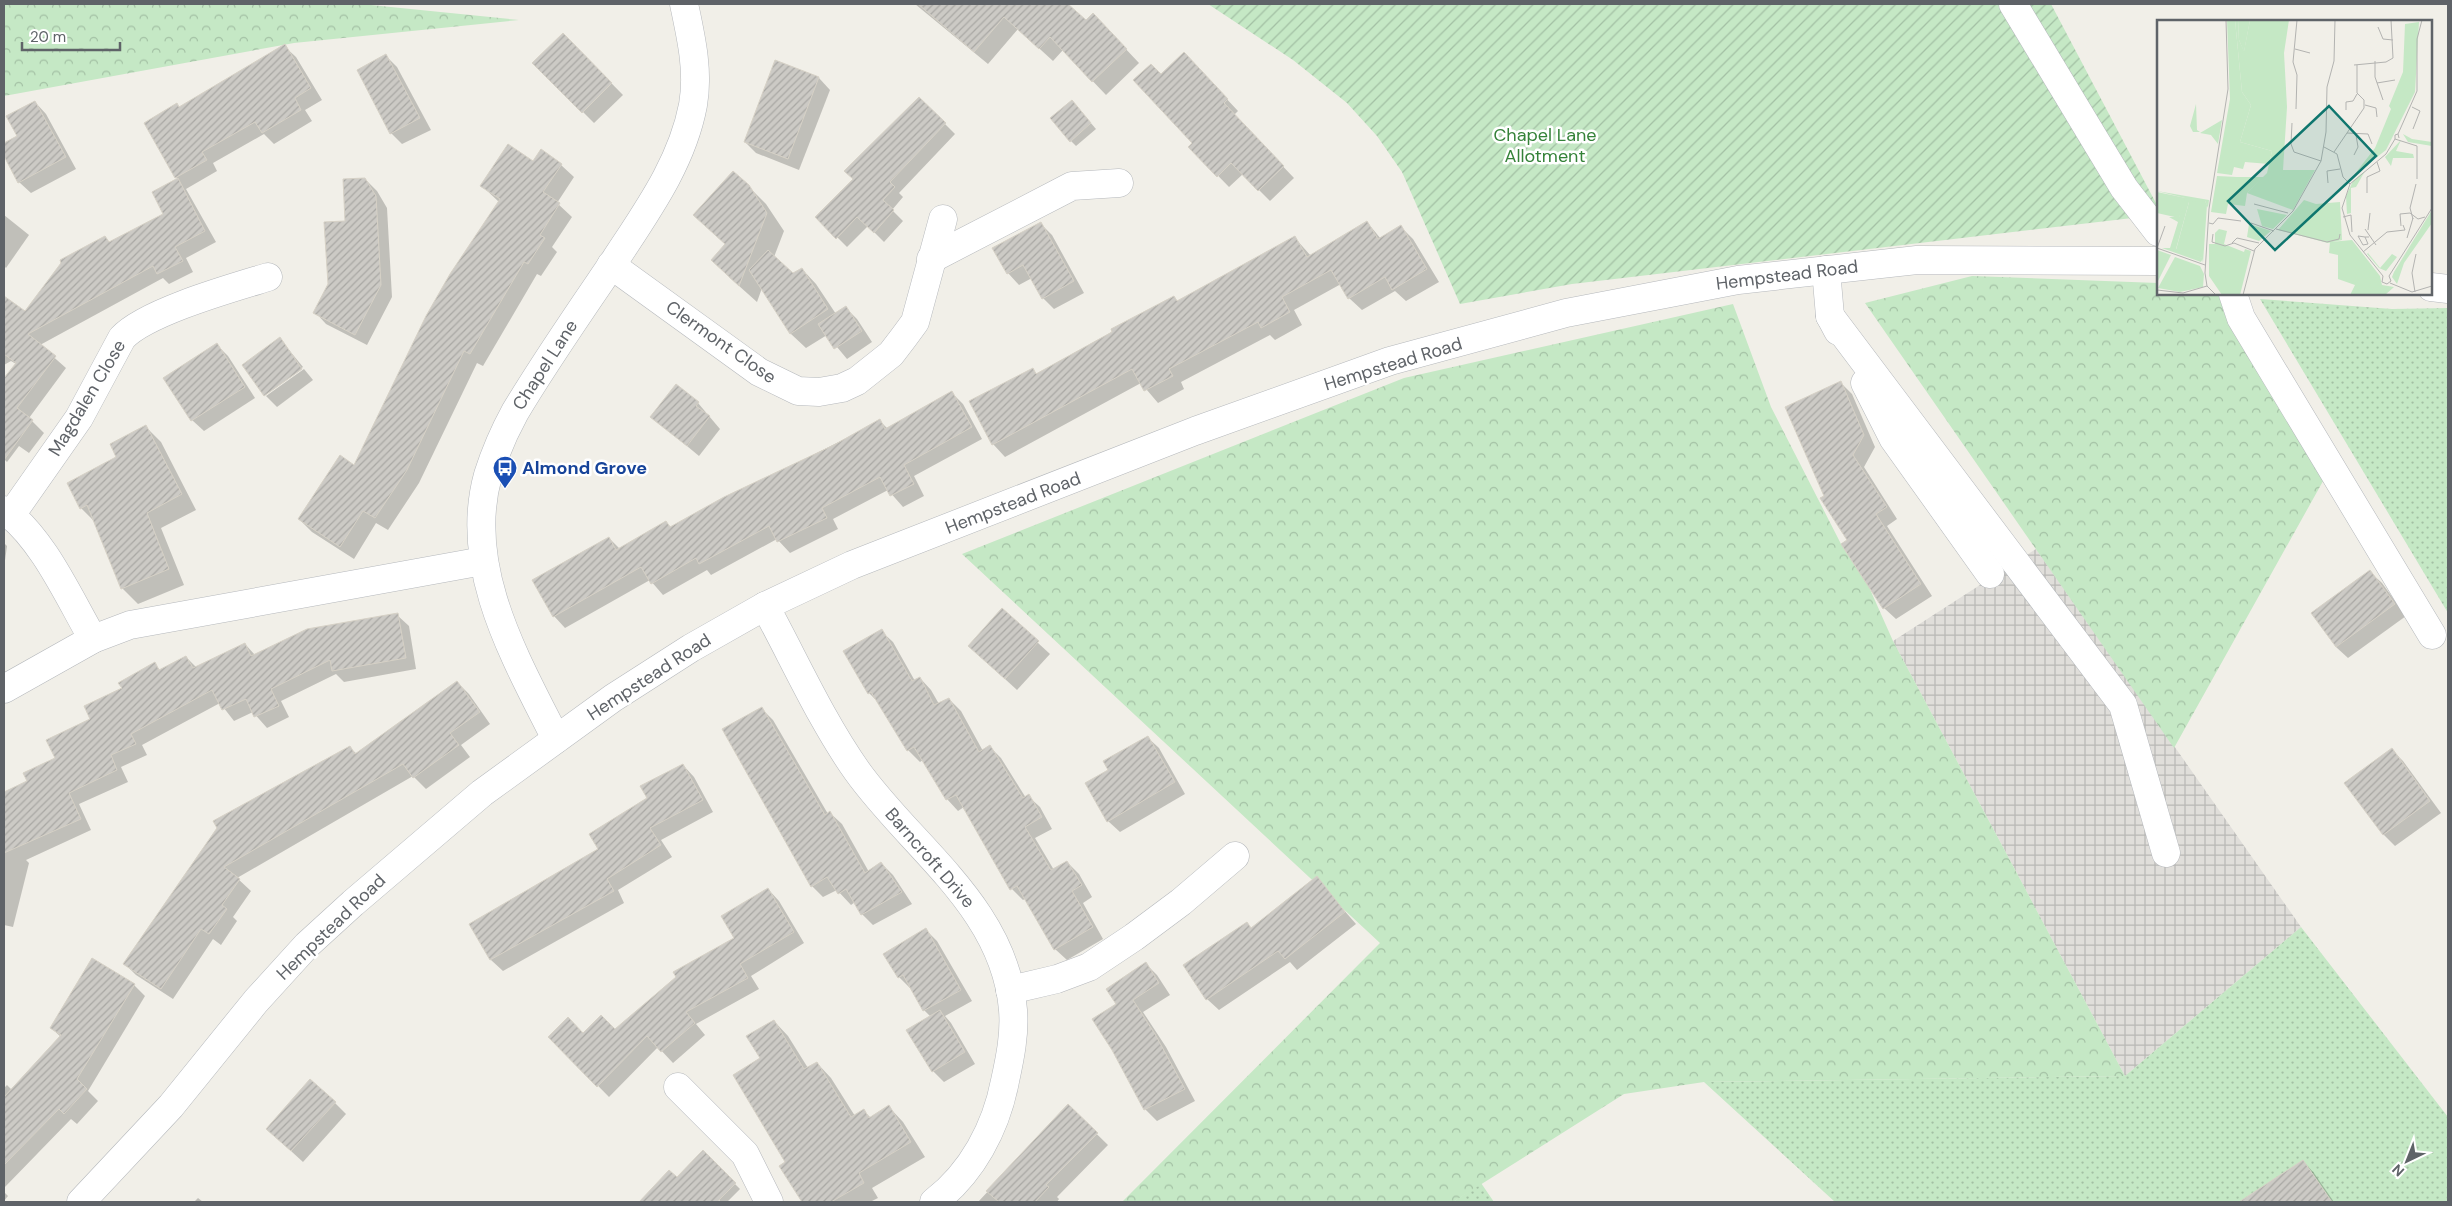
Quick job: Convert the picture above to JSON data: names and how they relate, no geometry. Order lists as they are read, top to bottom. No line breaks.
{"streets":{"street":["Hempstead Road","Clermont Close","Chapel Lane","Magdalen Close","Barncroft Drive"]},"crossings":[["Hempstead Road","Chapel Lane"],["Hempstead Road","Barncroft Drive"],["Clermont Close","Chapel Lane"]],"parks":["Chapel Lane Allotment"],"places":{"bus stop":["Almond Grove"]},"scale_bar":"20 m","north":"bottom left"}
